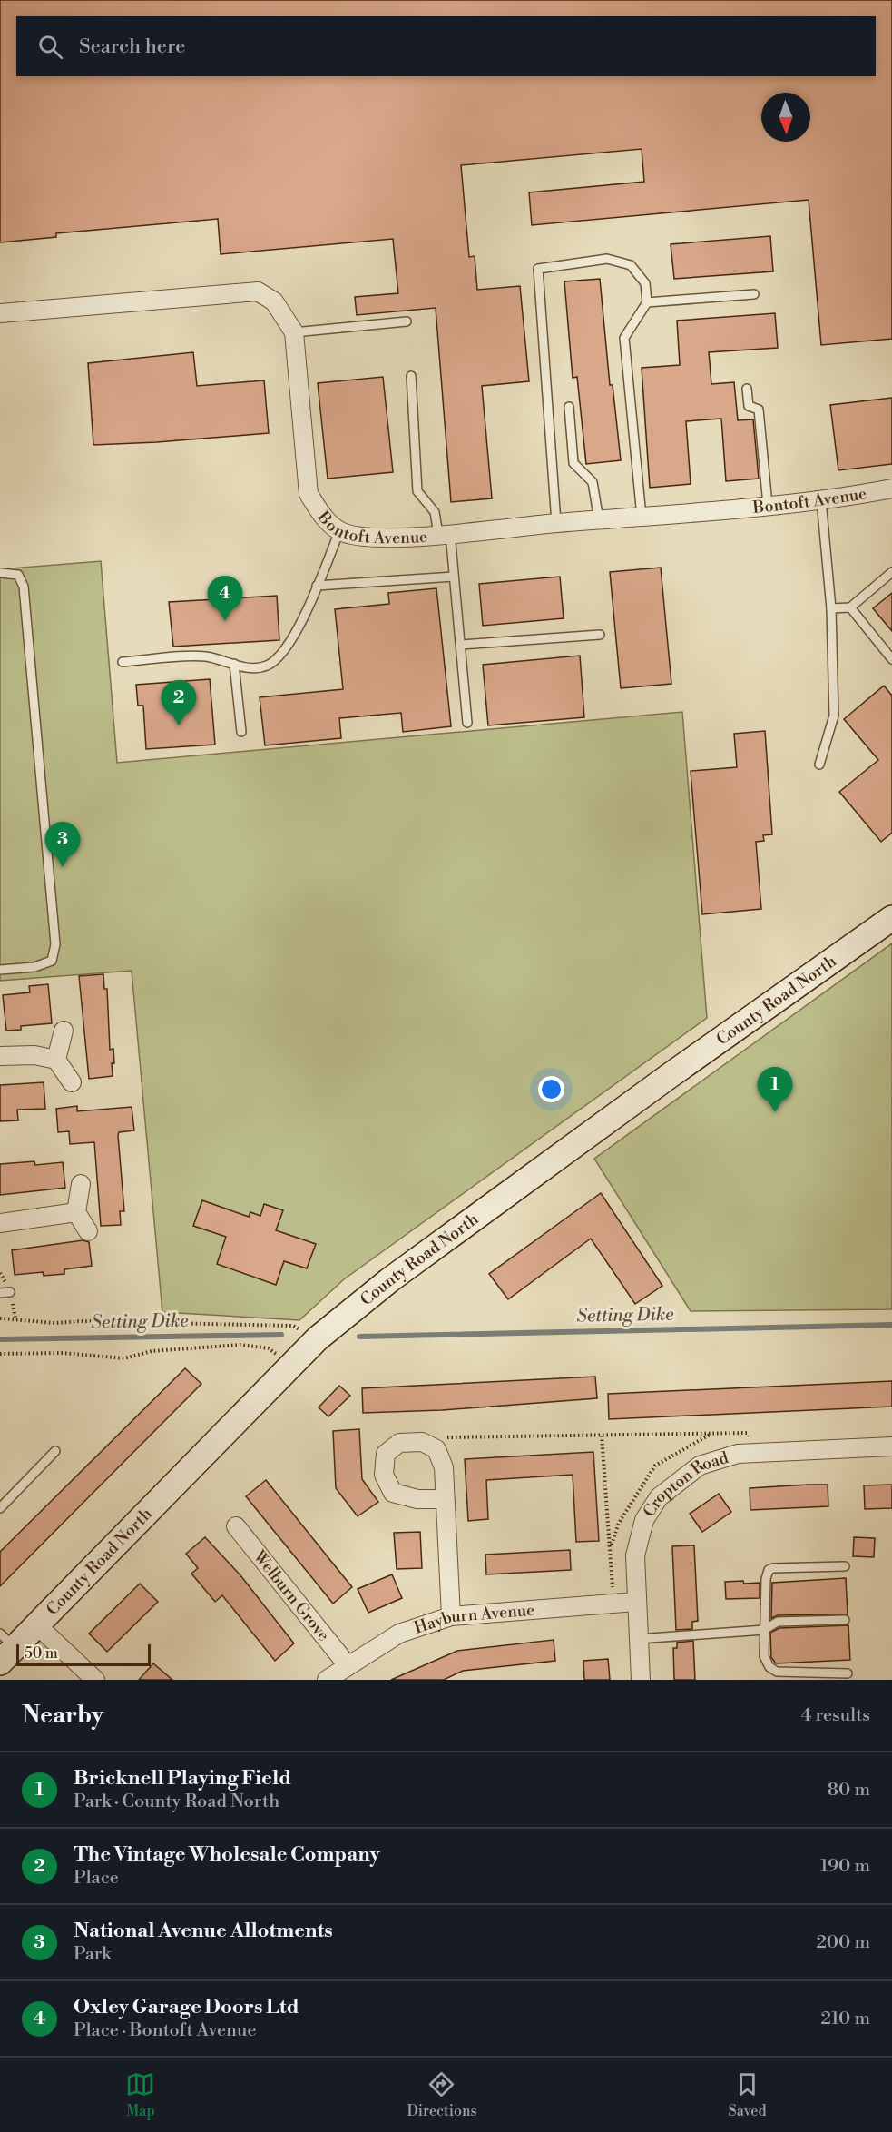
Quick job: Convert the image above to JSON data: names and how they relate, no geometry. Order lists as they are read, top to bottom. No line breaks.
{"streets":{"street":["Bontoft Avenue","County Road North","Cropton Road","Welburn Grove","Hayburn Avenue"]},"crossings":[["Cropton Road","Hayburn Avenue"],["Welburn Grove","Hayburn Avenue"]],"water":["Setting Dike"],"scale_bar":"50 m","north":"bottom","page":{"search":"Search here","pins":["4","2","3","1"],"scale":"50 m","heading":["Nearby","4 results"],"list":[{"mark":"1","name":"Bricknell Playing Field","note":"Park · County Road North","value":"80 m"},{"mark":"2","name":"The Vintage Wholesale Company","note":"Place","value":"190 m"},{"mark":"3","name":"National Avenue Allotments","note":"Park","value":"200 m"},{"mark":"4","name":"Oxley Garage Doors Ltd","note":"Place · Bontoft Avenue","value":"210 m"}],"nav":["Map","Directions","Saved"]}}
